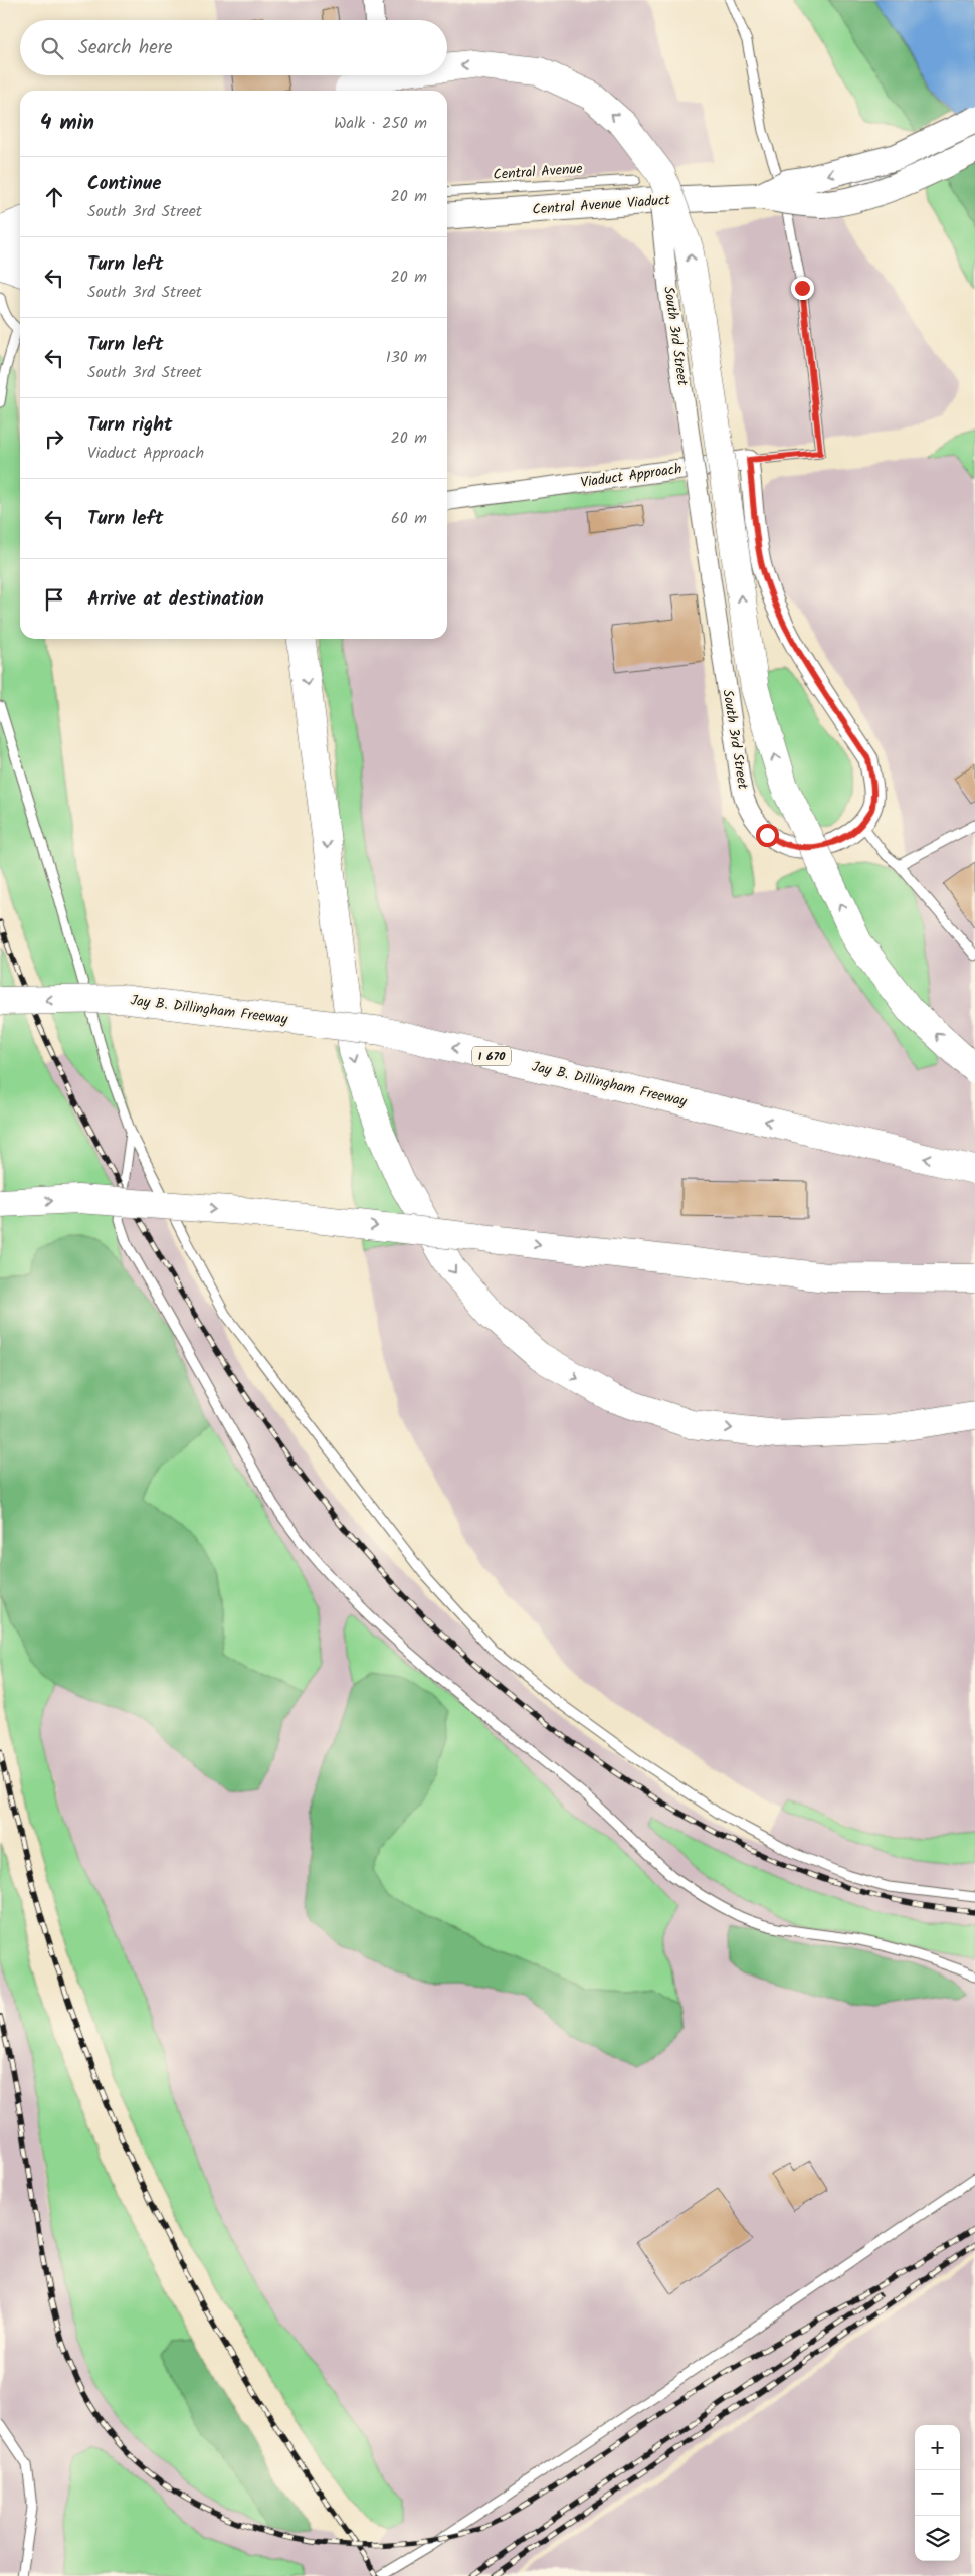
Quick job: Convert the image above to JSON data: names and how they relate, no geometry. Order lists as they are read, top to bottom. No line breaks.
{"streets":{"highway":["Jay B. Dillingham Freeway","I 670"],"main road":["Central Avenue Viaduct"],"street":["South 3rd Street","Viaduct Approach"],"lane":["Central Avenue"]},"crossings":[["Central Avenue Viaduct","South 3rd Street"],["South 3rd Street","Viaduct Approach"]],"page":{"search":"Search here","heading":["4 min","Walk · 250 m"],"list":[["Continue","South 3rd Street","20 m"],["Turn left","South 3rd Street","20 m"],["Turn left","South 3rd Street","130 m"],["Turn right","Viaduct Approach","20 m"],["Turn left","60 m"],"Arrive at destination"],"map_buttons":["+","−"]}}
